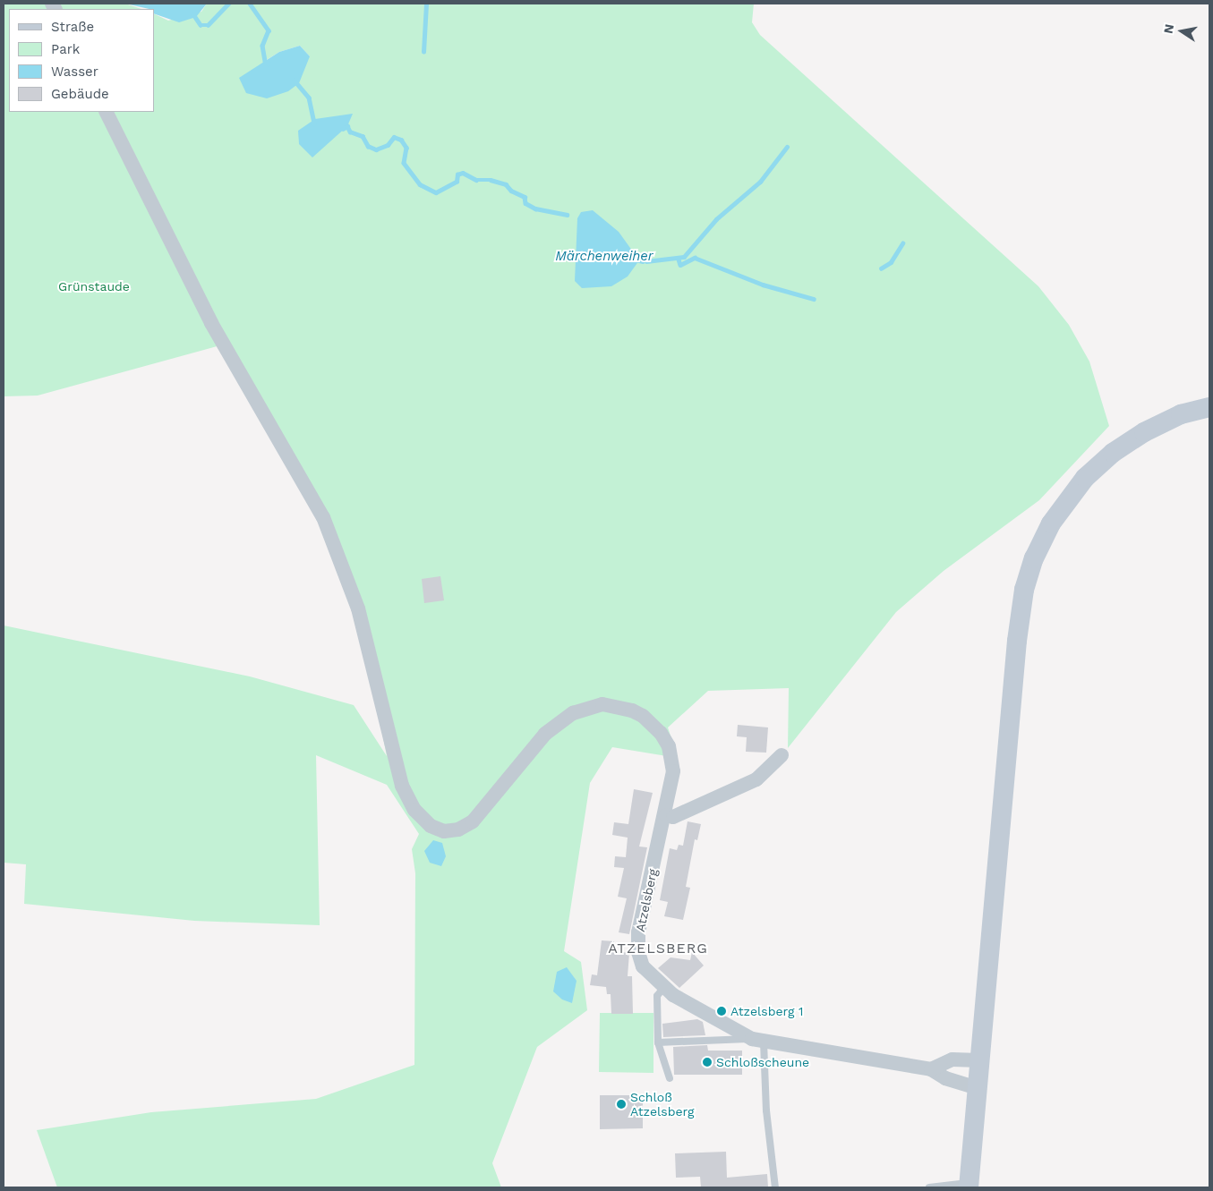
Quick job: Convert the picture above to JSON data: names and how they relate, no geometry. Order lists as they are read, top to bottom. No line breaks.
{"streets":{"street":["Atzelsberg"]},"districts":["ATZELSBERG"],"water":["Märchenweiher"],"parks":["Grünstaude"],"places":["Atzelsberg 1","Schloßscheune","Schloß Atzelsberg"],"legend":["Straße","Park","Wasser","Gebäude"],"north":"left"}
